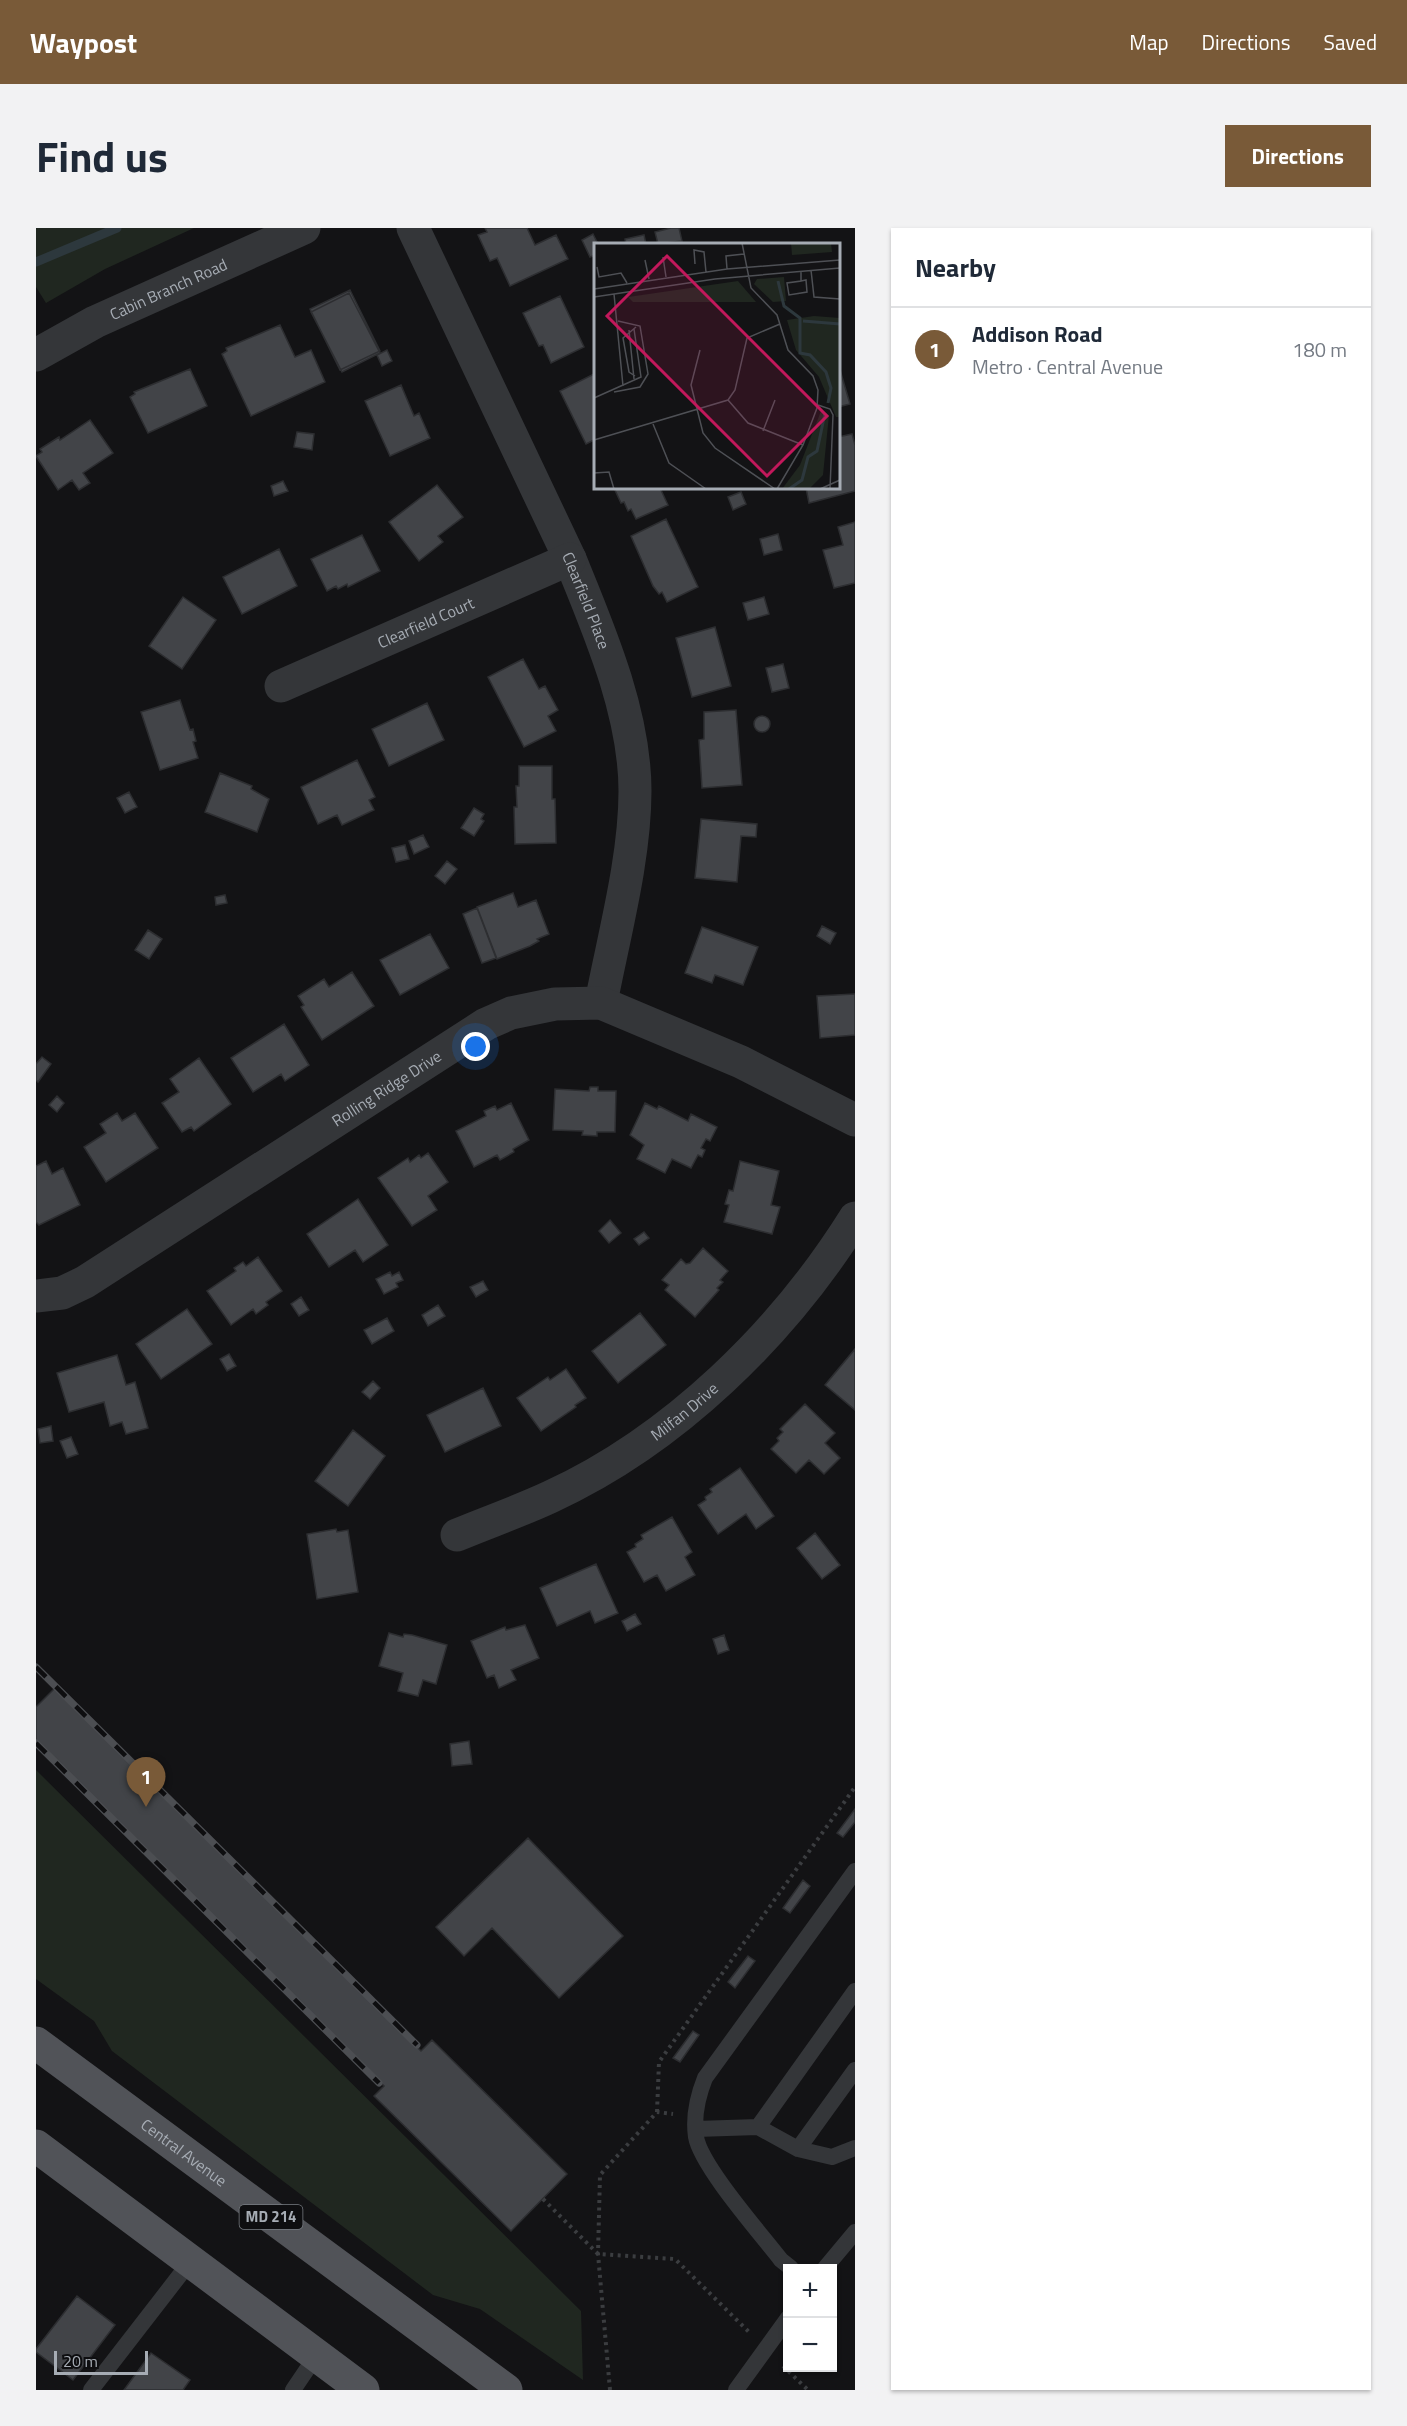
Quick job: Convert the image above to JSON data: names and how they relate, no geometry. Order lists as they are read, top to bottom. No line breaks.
{"streets":{"main road":["Central Avenue","MD 214"],"street":["Cabin Branch Road","Clearfield Place","Clearfield Court","Rolling Ridge Drive","Milfan Drive"]},"crossings":[["Clearfield Place","Clearfield Court"],["Clearfield Place","Rolling Ridge Drive"]],"scale_bar":"20 m","page":{"header":"Waypost","nav":["Map","Directions","Saved"],"title":"Find us","buttons":"Directions","heading":"Nearby","list":[{"mark":"1","name":"Addison Road","note":"Metro · Central Avenue","value":"180 m"}],"pins":"1","map_buttons":["+","−"],"scale":"20 m"}}
